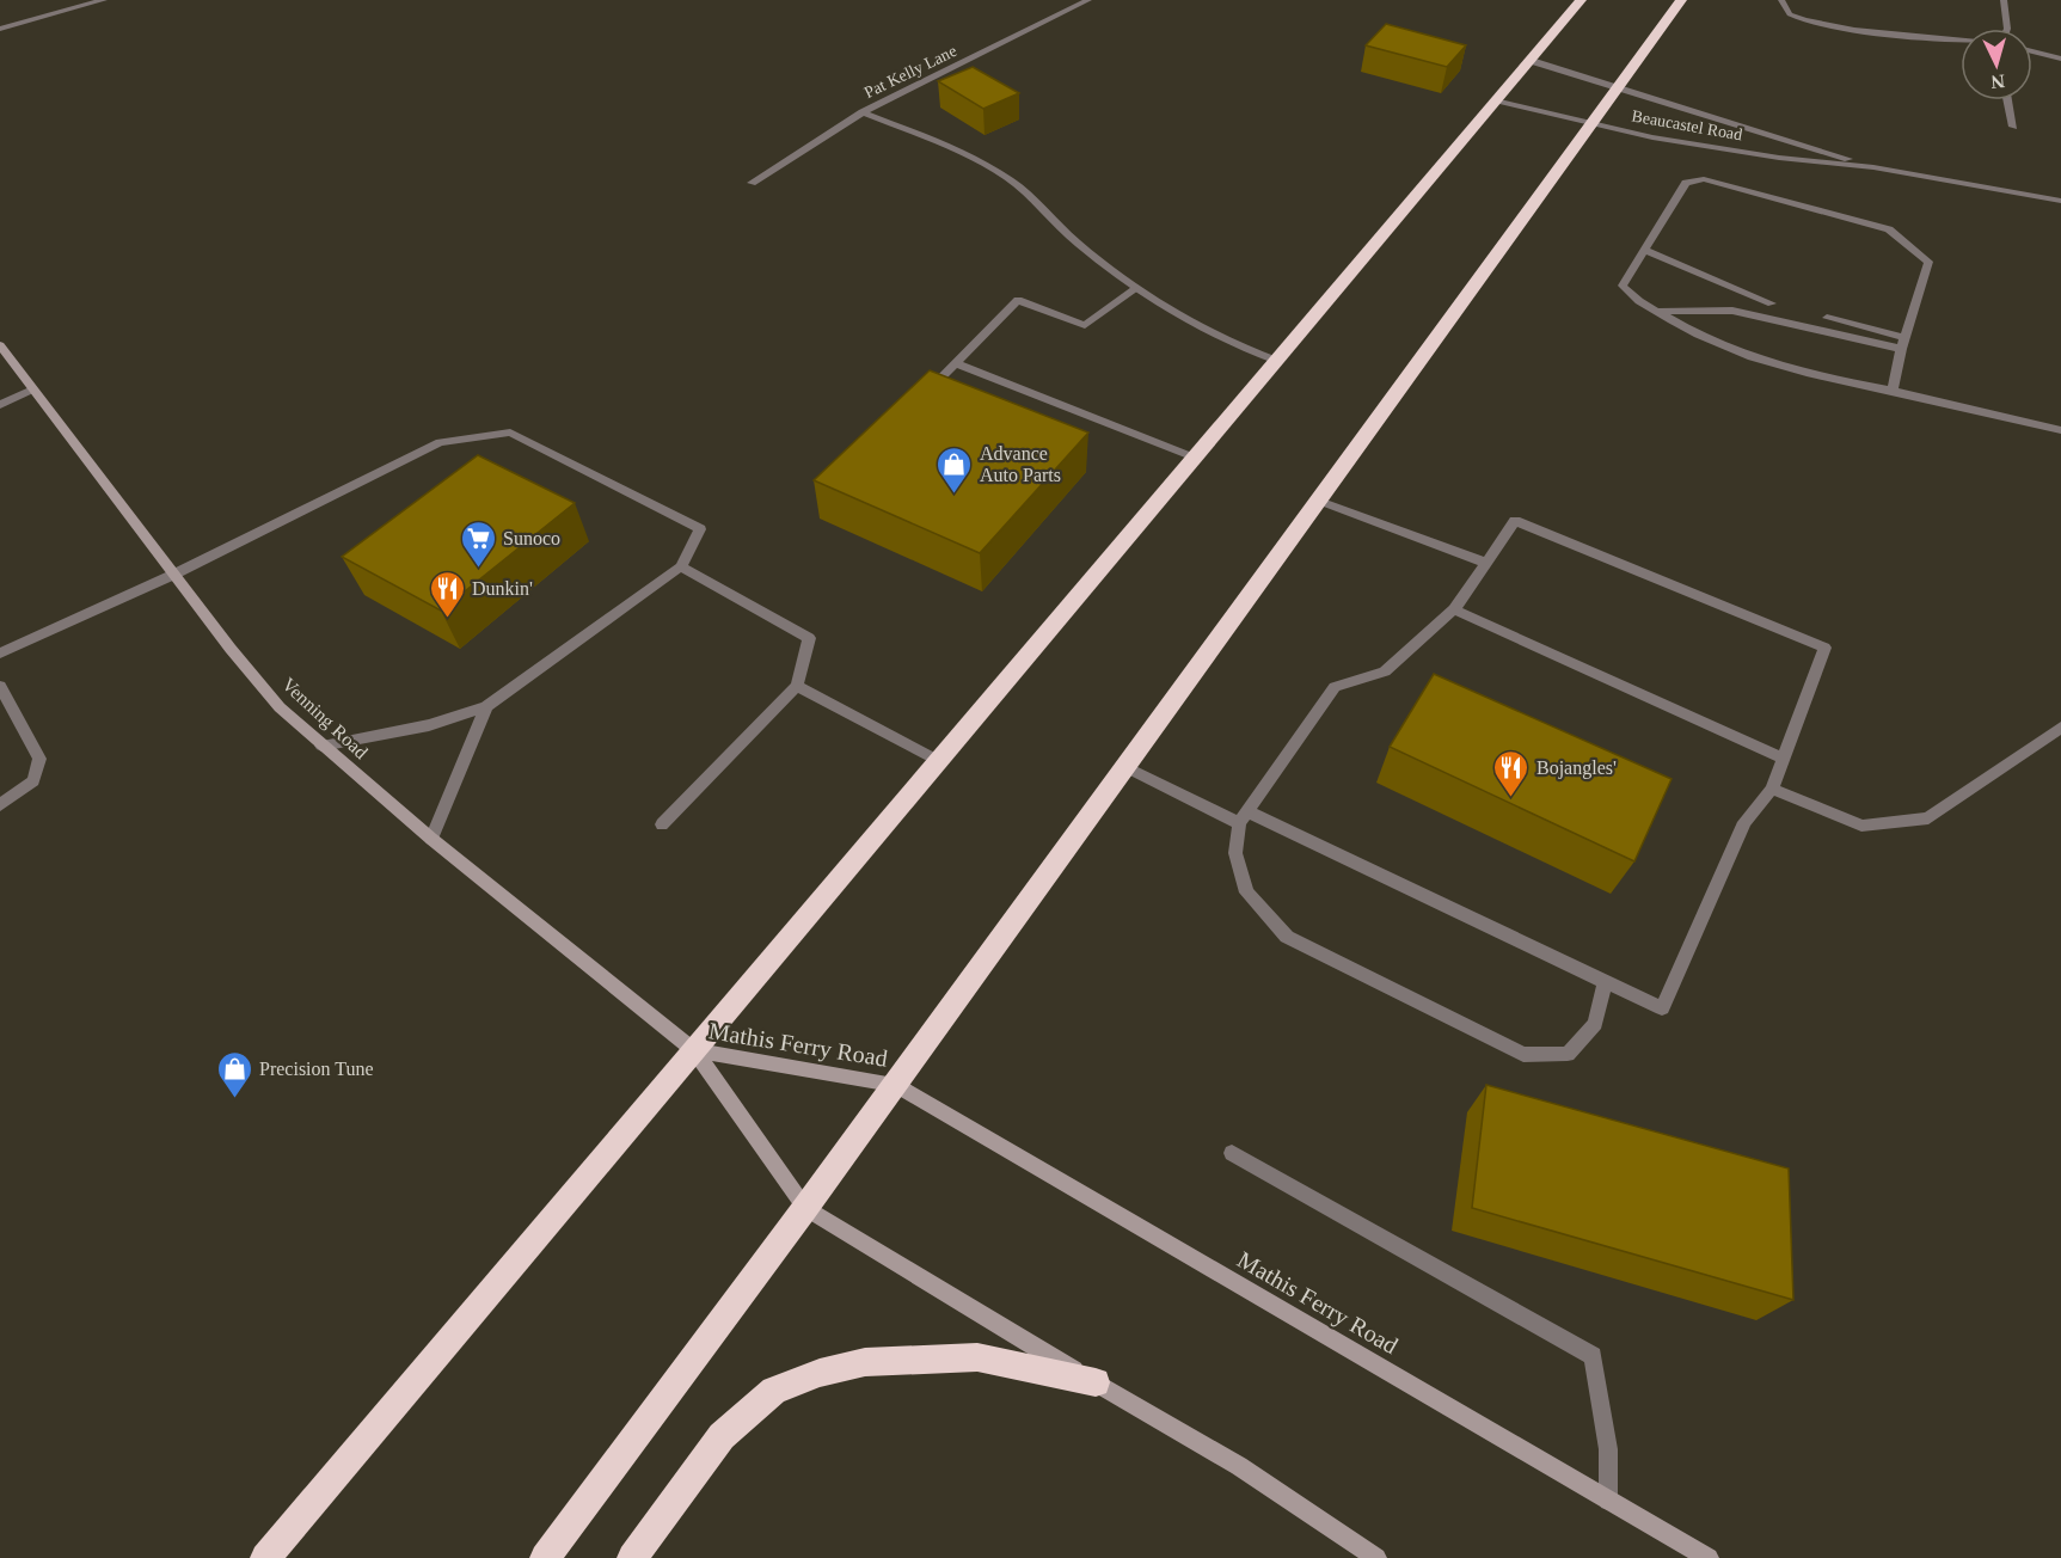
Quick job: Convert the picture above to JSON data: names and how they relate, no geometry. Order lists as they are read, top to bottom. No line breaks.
{"streets":{"main road":["Venning Road","Mathis Ferry Road"],"street":["Pat Kelly Lane","Beaucastel Road"]},"crossings":[["Venning Road","Mathis Ferry Road"]],"places":{"shop":["Advance Auto Parts","Precision Tune"],"supermarket":["Sunoco"],"restaurant":["Dunkin'","Bojangles'"]},"north":"bottom"}
